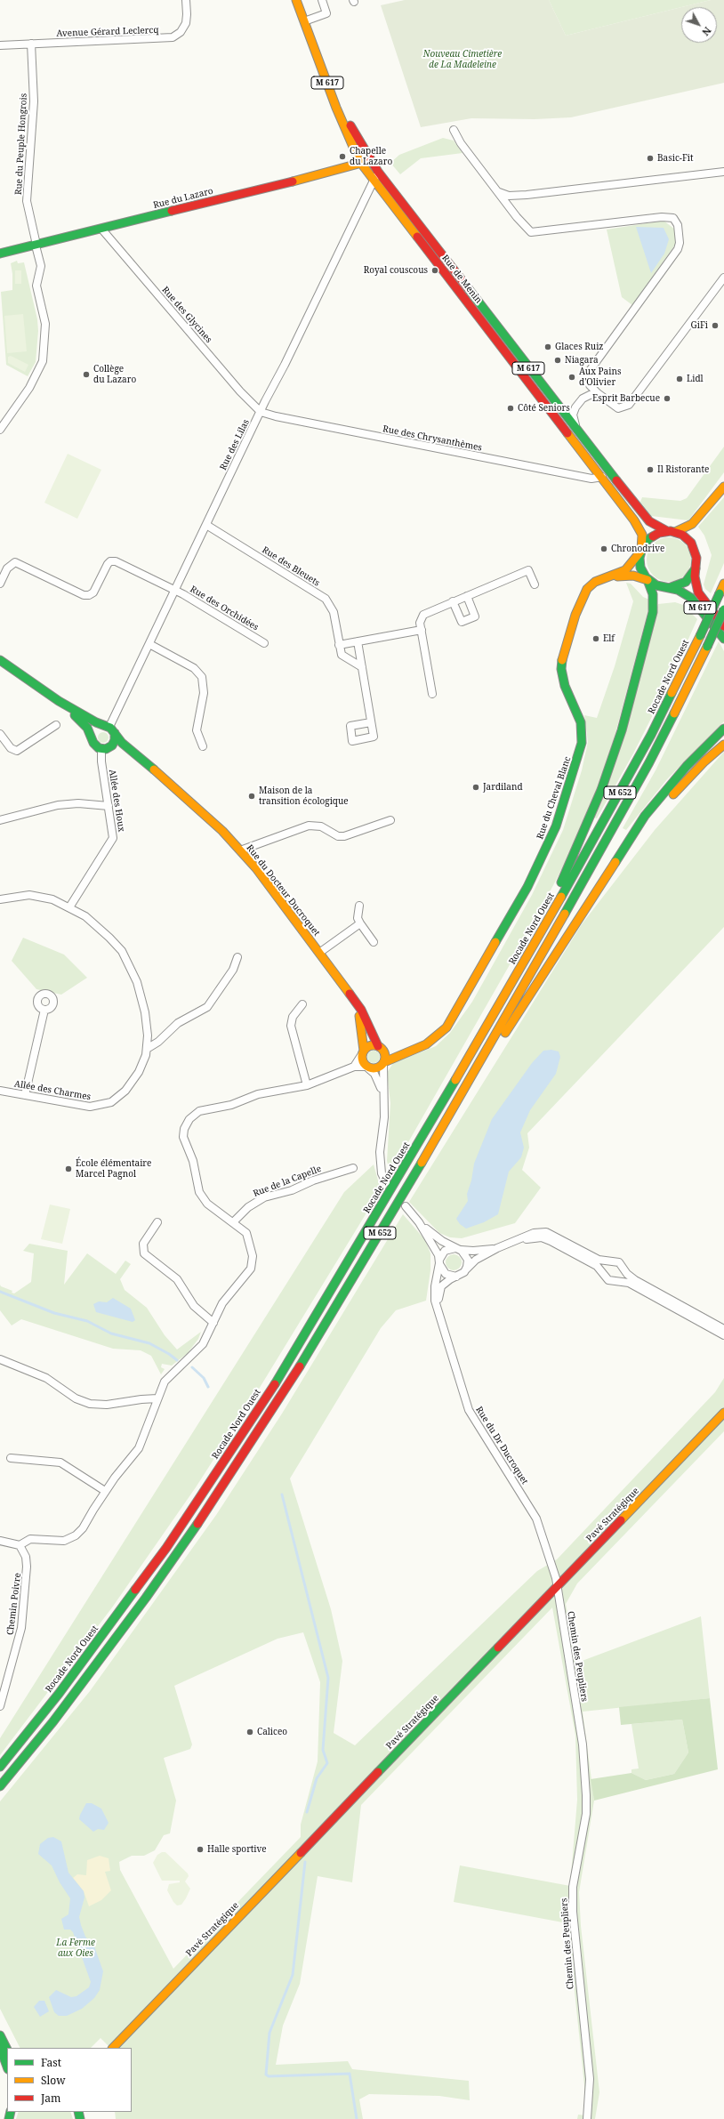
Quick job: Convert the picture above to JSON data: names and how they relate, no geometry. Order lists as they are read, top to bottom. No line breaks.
{"streets":{"main road":["M 617","Rue du Lazaro","Rue de Menin","Rocade Nord Ouest","M 652","Rue du Cheval Blanc","Rue du Docteur Ducroquet","Pavé Stratégique"],"street":["Avenue Gérard Leclercq","Rue du Peuple Hongrois","Rue des Glycines","Rue des Chrysanthèmes","Rue des Lilas","Rue des Bleuets","Rue des Orchidées","Allée des Houx","Allée des Charmes","Rue de la Capelle","Rue du Dr Ducroquet","Chemin Poivre","Chemin des Peupliers"]},"crossings":[["Avenue Gérard Leclercq","Rue du Peuple Hongrois"],["M 617","Rue de Menin"],["M 617","Rue du Cheval Blanc"],["Rue du Peuple Hongrois","Rue du Lazaro"],["Rue du Lazaro","Rue de Menin"],["Rue du Lazaro","Rue des Glycines"],["Rue de Menin","Rue des Chrysanthèmes"],["Rue de Menin","Rue des Lilas"],["Rue de Menin","Rue du Cheval Blanc"],["Rue des Glycines","Rue des Chrysanthèmes"],["Rue des Glycines","Rue des Lilas"],["Rue des Chrysanthèmes","Rue des Lilas"],["Rue des Lilas","Rue des Bleuets"],["Rue des Lilas","Rue des Orchidées"],["Rue des Lilas","Allée des Houx"],["Rue des Lilas","Rue du Docteur Ducroquet"],["Rue du Cheval Blanc","Rue du Docteur Ducroquet"],["Allée des Houx","Rue du Docteur Ducroquet"],["Allée des Houx","Allée des Charmes"],["Rue du Dr Ducroquet","Chemin des Peupliers"],["Pavé Stratégique","Chemin des Peupliers"]],"parks":["Nouveau Cimetière de La Madeleine","La Ferme aux Oies"],"places":["Chapelle du Lazaro","Basic-Fit","Royal couscous","GiFi","Glaces Ruiz","Niagara","Collège du Lazaro","Aux Pains d'Olivier","Lidl","Esprit Barbecue","Côté Seniors","Il Ristorante","Chronodrive","Elf","Jardiland","Maison de la transition écologique","École élémentaire Marcel Pagnol","Caliceo","Halle sportive"],"legend":["Fast","Slow","Jam"],"north":"bottom right"}
